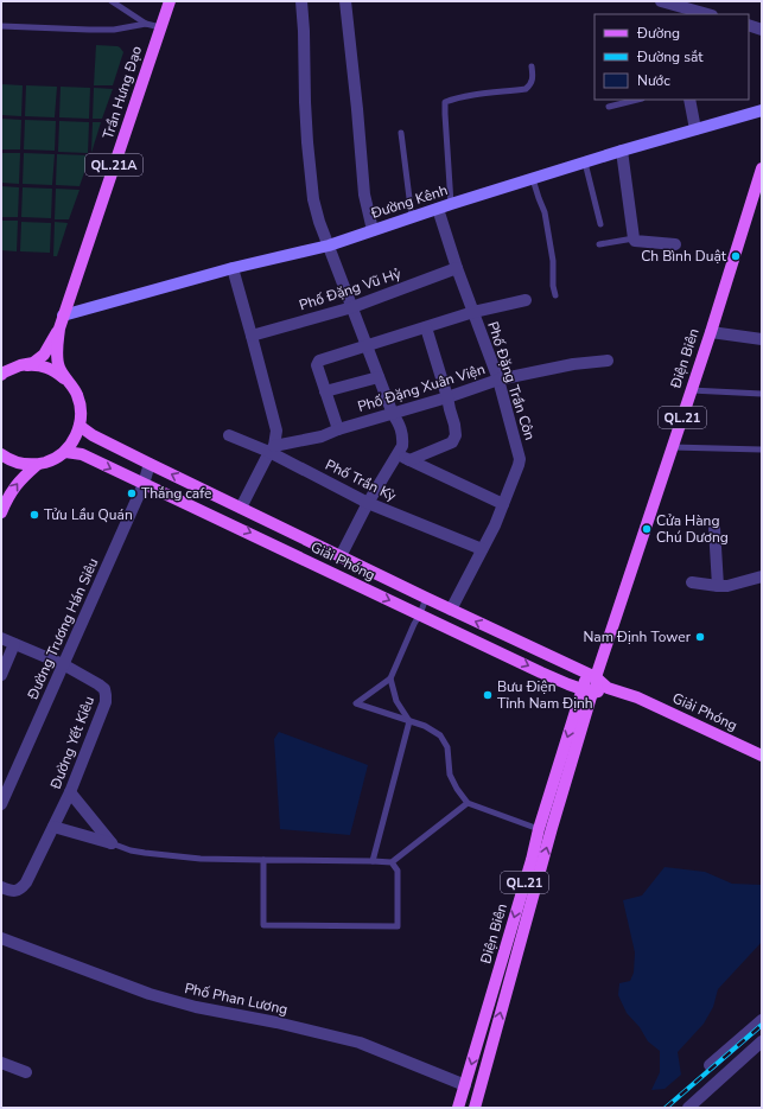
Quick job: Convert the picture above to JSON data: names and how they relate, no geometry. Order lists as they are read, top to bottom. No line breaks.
{"streets":{"main road":["Trần Hưng Đạo","QL.21A","Điện Biên","QL.21","Giải Phóng"],"street":["Đường Kênh","Phố Đặng Vũ Hỷ","Phố Đặng Trần Côn","Phố Đặng Xuân Viện","Phố Trần Kỳ","Đường Trương Hán Siêu","Đường Yết Kiêu","Phố Phan Lương"]},"crossings":[["Trần Hưng Đạo","Đường Kênh"],["Đường Kênh","Phố Đặng Trần Côn"],["Phố Đặng Vũ Hỷ","Phố Đặng Trần Côn"],["Điện Biên","Giải Phóng"],["Điện Biên","Phố Phan Lương"],["Phố Đặng Trần Côn","Phố Đặng Xuân Viện"],["Phố Đặng Trần Côn","Phố Trần Kỳ"],["Phố Đặng Trần Côn","Giải Phóng"],["Phố Đặng Xuân Viện","Phố Trần Kỳ"],["Giải Phóng","Đường Trương Hán Siêu"],["Đường Trương Hán Siêu","Đường Yết Kiêu"]],"places":["Ch Bình Duật","Thắng cafe","Tửu Lầu Quán","Cửa Hàng Chú Dương","Nam Định Tower","Bưu Điện Tỉnh Nam Định"],"legend":["Đường","Đường sắt","Nước"]}
